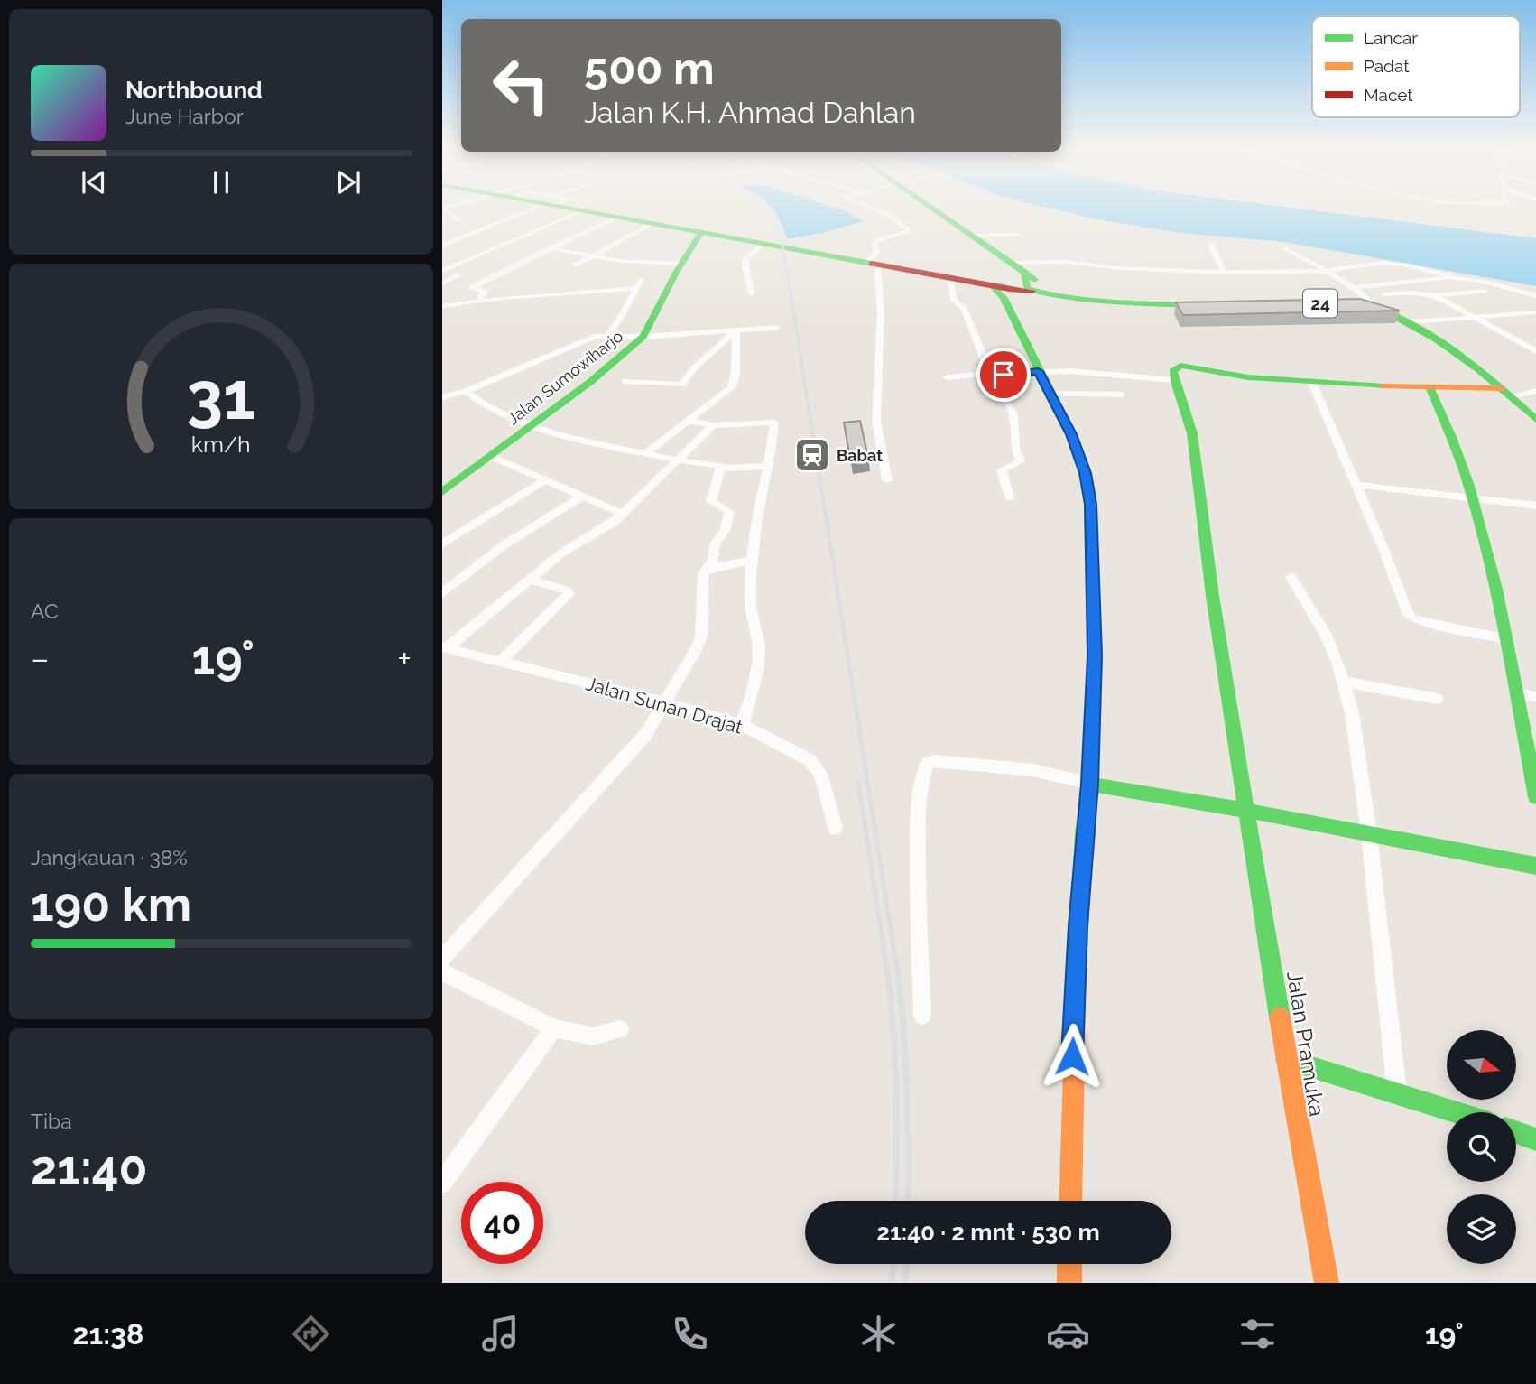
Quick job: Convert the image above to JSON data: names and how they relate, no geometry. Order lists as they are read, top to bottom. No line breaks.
{"streets":{"main road":["24","Jalan Sumowiharjo","Jalan Pramuka"],"street":["Jalan Sunan Drajat"]},"places":{"station":["Babat"]},"legend":["Lancar","Padat","Macet"],"north":"right","page":{"turn":["500 m","Jalan K.H. Ahmad Dahlan"],"song":["Northbound","June Harbor"],"tile":["AC",["Jangkauan · 38%","190 km"],["Tiba","21:40"]],"heat":["−","19°","+"],"limit":"40","trip":"21:40 · 2 mnt · 530 m","tabs":["21:38","19°"],"gauge":["31","km/h"]}}
